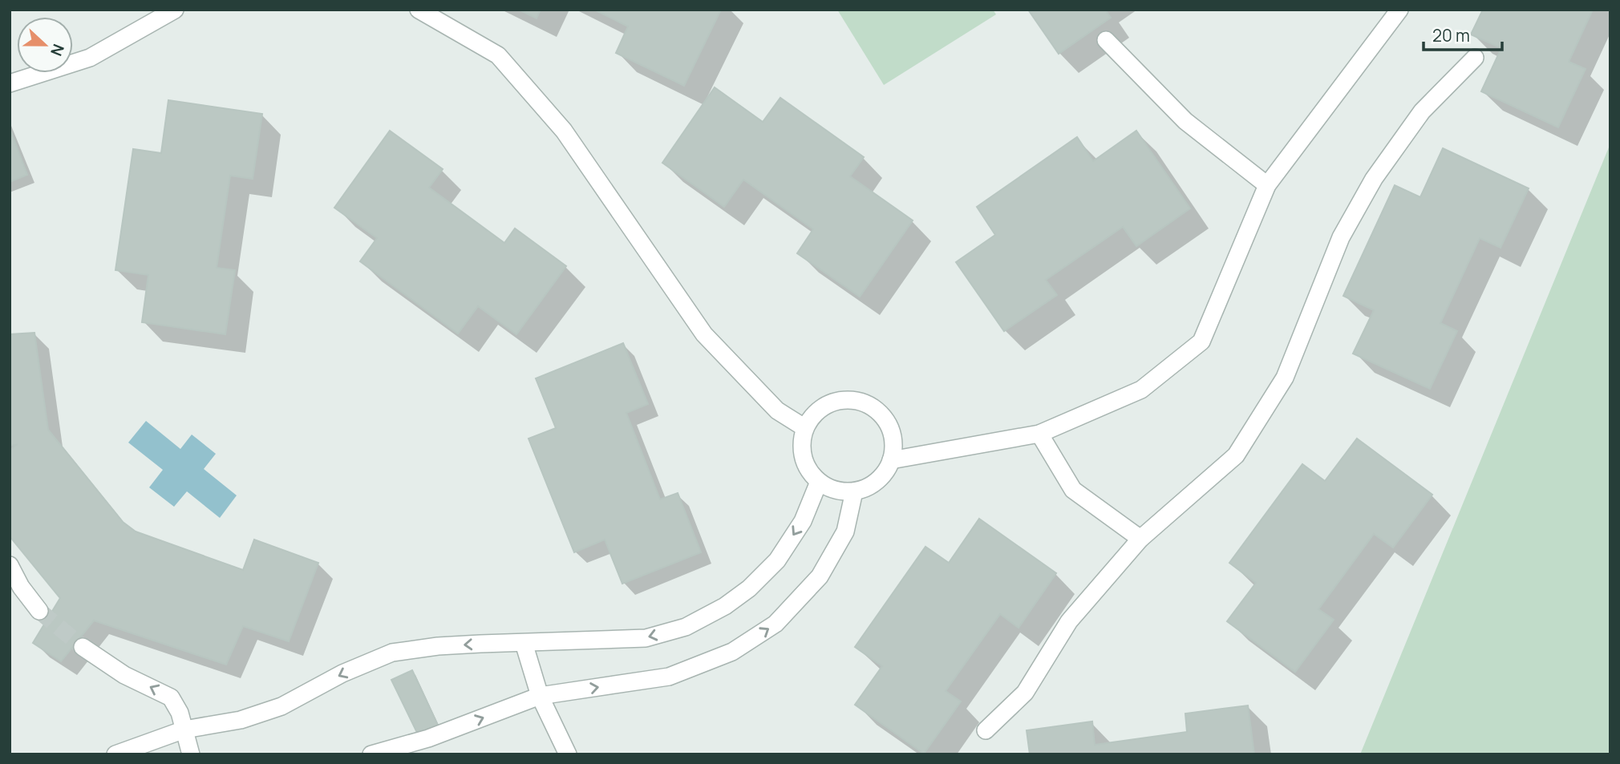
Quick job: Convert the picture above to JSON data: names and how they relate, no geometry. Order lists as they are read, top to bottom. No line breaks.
{"scale_bar":"20 m","north":"right"}
